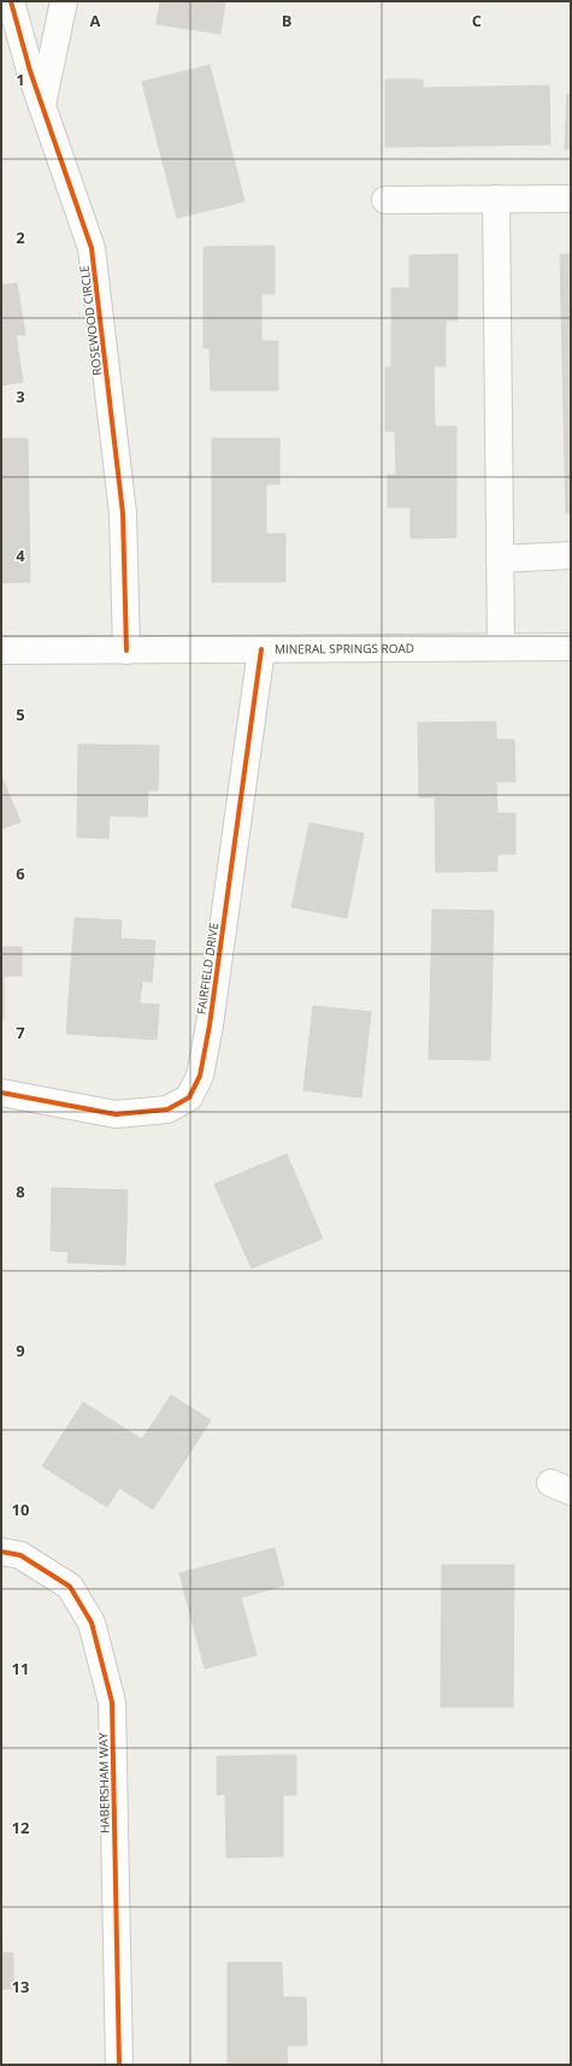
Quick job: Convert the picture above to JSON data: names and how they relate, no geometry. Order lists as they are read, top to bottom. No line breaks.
{"streets":{"street":["ROSEWOOD CIRCLE","MINERAL SPRINGS ROAD","FAIRFIELD DRIVE","HABERSHAM WAY"]},"crossings":[["ROSEWOOD CIRCLE","MINERAL SPRINGS ROAD"],["MINERAL SPRINGS ROAD","FAIRFIELD DRIVE"]],"grid":{"columns":["A","B","C"],"rows":["1","2","3","4","5","6","7","8","9","10","11","12","13"]}}
